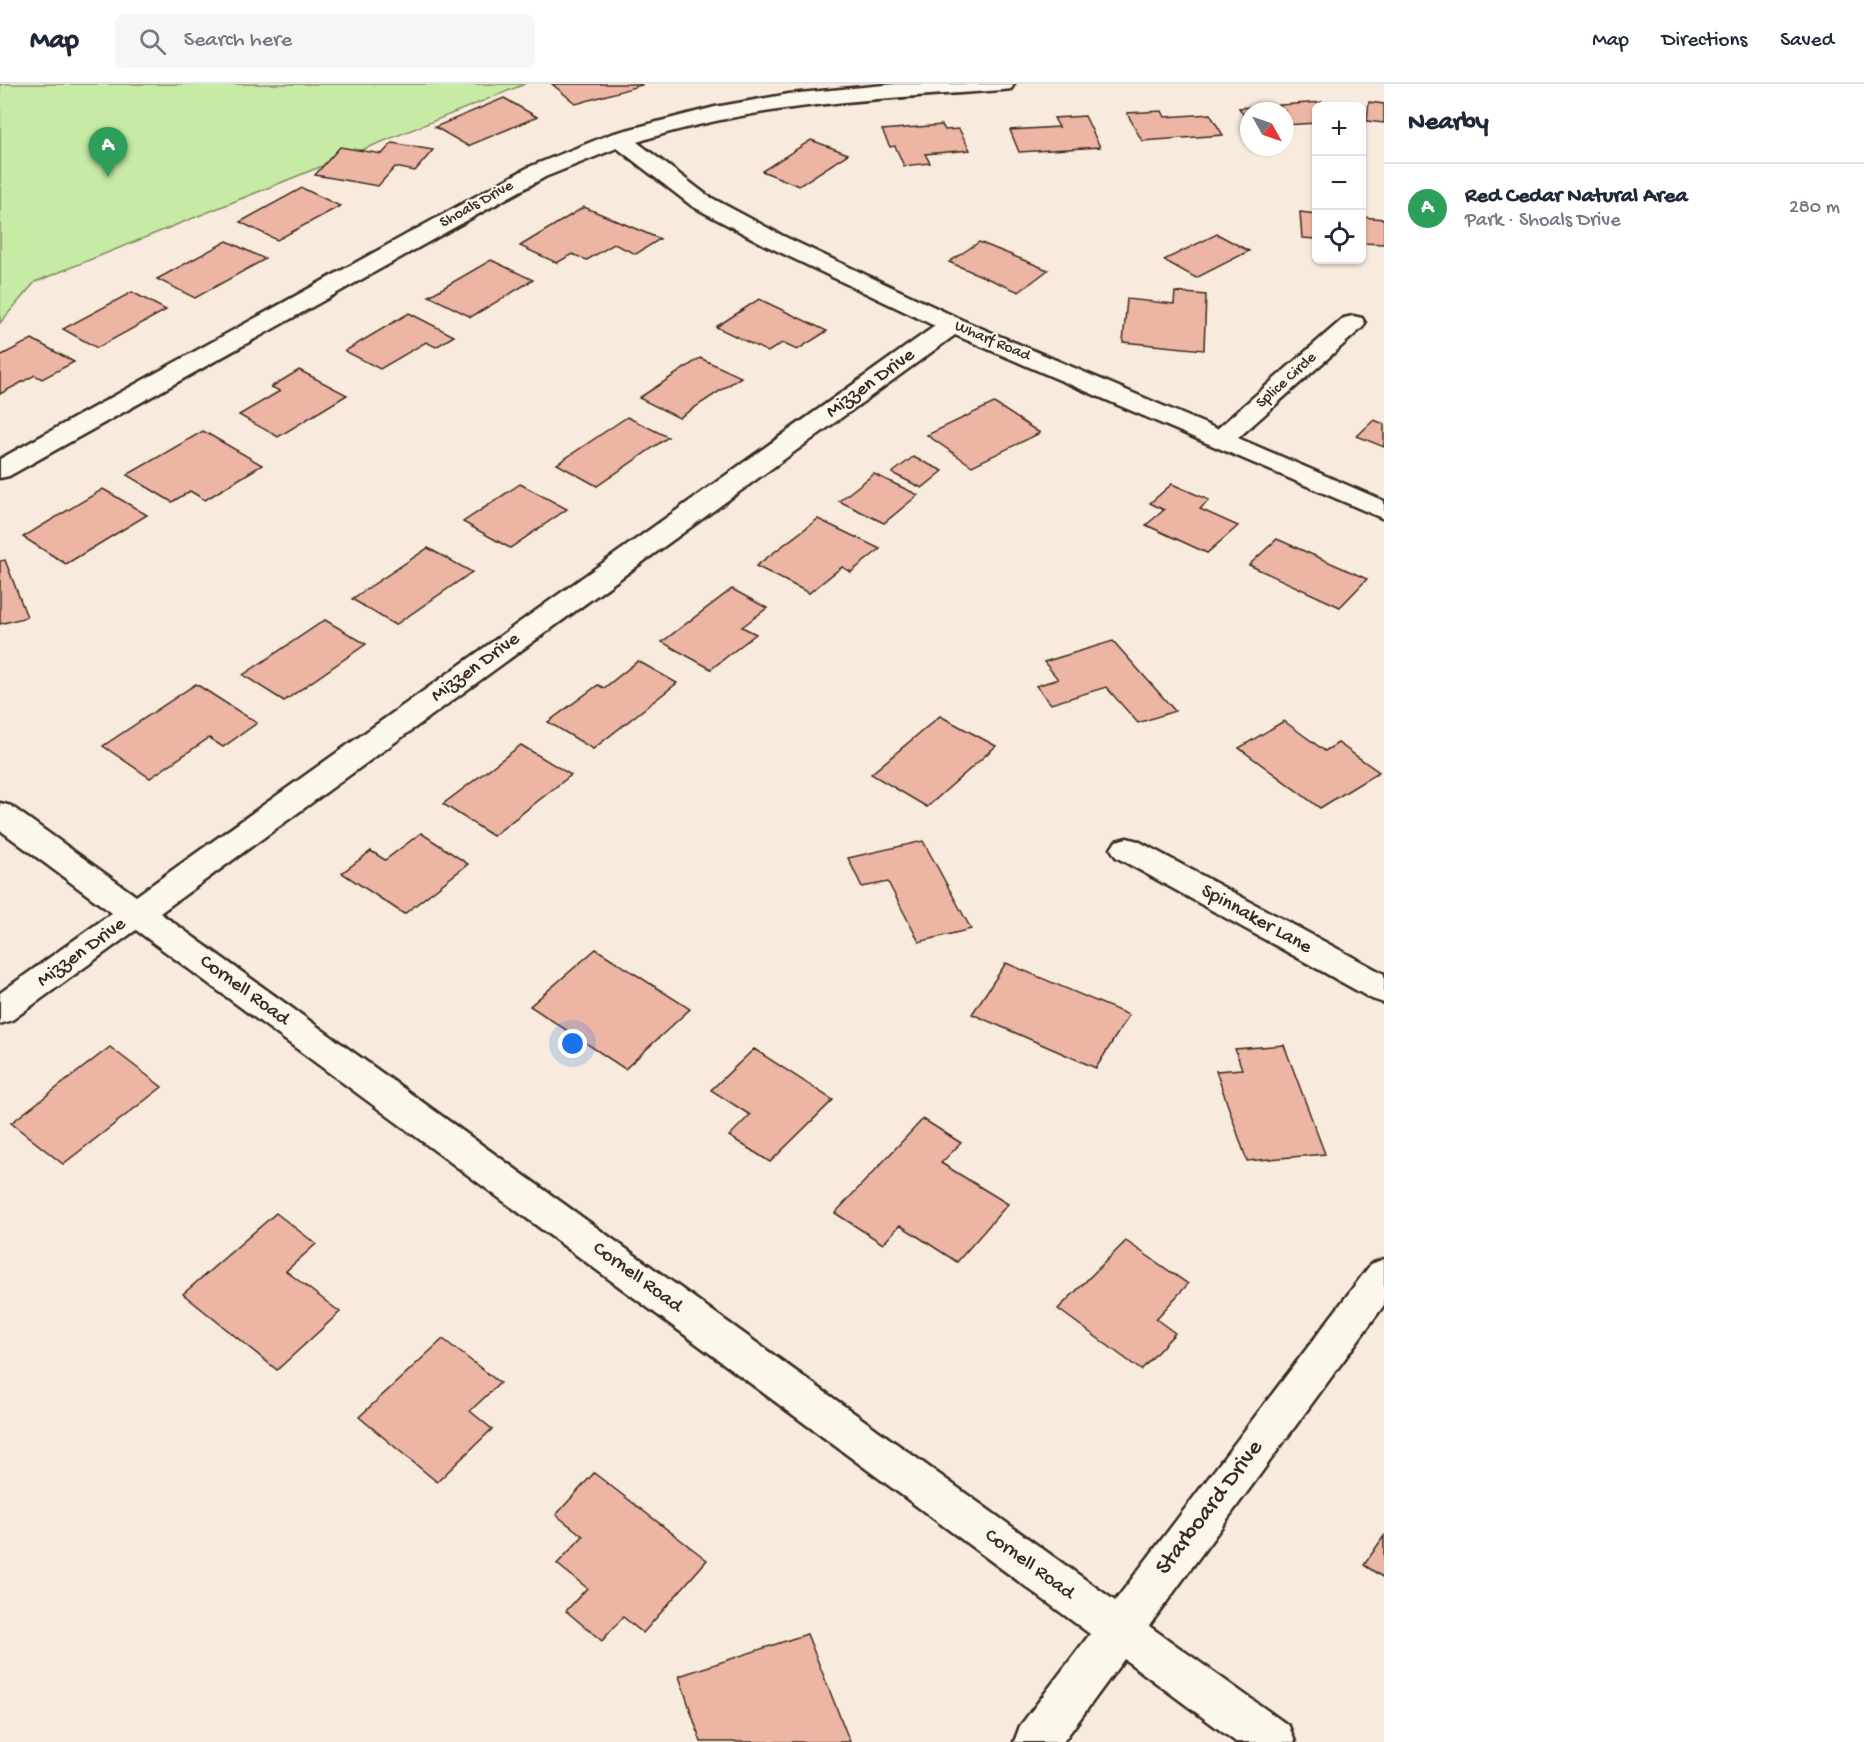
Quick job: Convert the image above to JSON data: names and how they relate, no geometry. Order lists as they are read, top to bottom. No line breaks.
{"streets":{"street":["Shoals Drive","Wharf Road","Splice Circle","Mizzen Drive","Spinnaker Lane","Cornell Road","Starboard Drive"]},"crossings":[["Shoals Drive","Wharf Road"],["Wharf Road","Splice Circle"],["Wharf Road","Mizzen Drive"],["Mizzen Drive","Cornell Road"],["Cornell Road","Starboard Drive"]],"north":"bottom right","page":{"header":"Map","search":"Search here","nav":["Map","Directions","Saved"],"heading":"Nearby","map_buttons":["+","−"],"pins":"A","list":[{"mark":"A","name":"Red Cedar Natural Area","note":"Park · Shoals Drive","value":"280 m"}]}}
